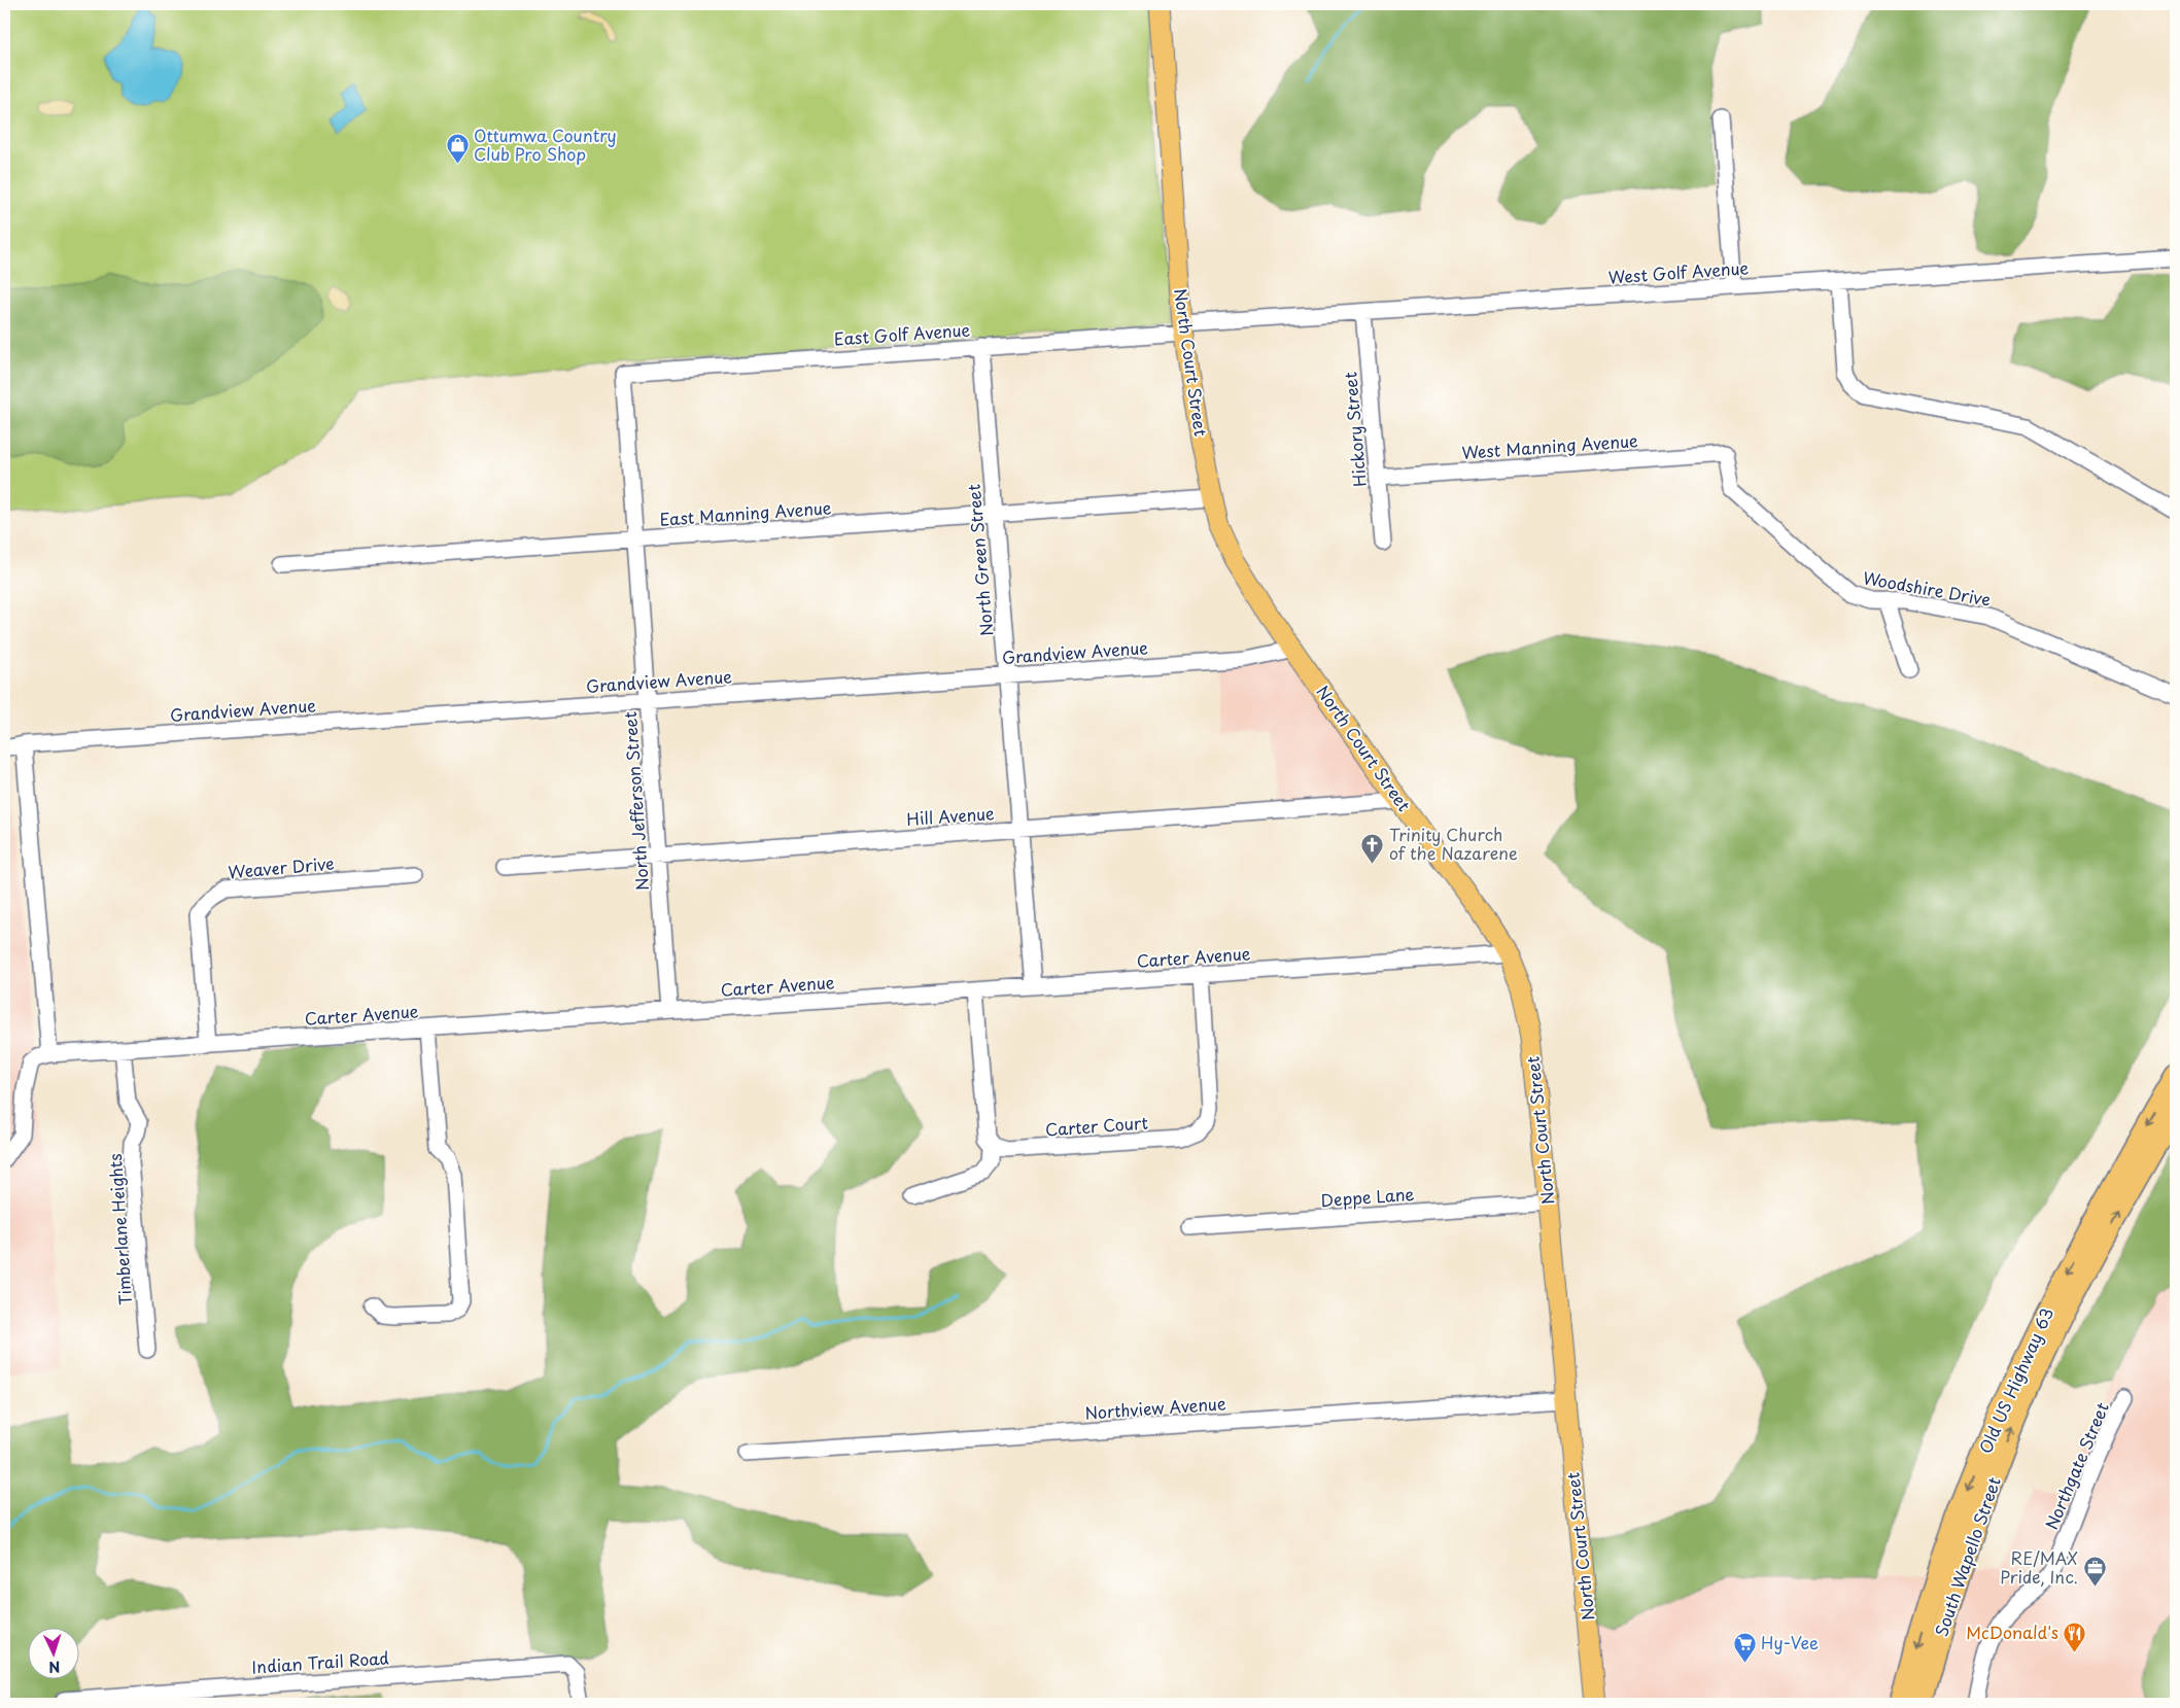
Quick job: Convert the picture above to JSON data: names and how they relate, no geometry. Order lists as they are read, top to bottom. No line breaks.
{"streets":{"highway":["Old US Highway 63","South Wapello Street"],"main road":["North Court Street"],"street":["West Golf Avenue","East Golf Avenue","Hickory Street","West Manning Avenue","East Manning Avenue","North Green Street","Woodshire Drive","Grandview Avenue","North Jefferson Street","Hill Avenue","Weaver Drive","Carter Avenue","Carter Court","Deppe Lane","Timberlane Heights","Northview Avenue","Northgate Street","Indian Trail Road"]},"crossings":[["West Golf Avenue","East Golf Avenue"],["West Golf Avenue","North Court Street"],["West Golf Avenue","Hickory Street"],["East Golf Avenue","North Court Street"],["East Golf Avenue","North Green Street"],["East Golf Avenue","North Jefferson Street"],["North Court Street","East Manning Avenue"],["North Court Street","Grandview Avenue"],["North Court Street","Hill Avenue"],["North Court Street","Carter Avenue"],["North Court Street","Deppe Lane"],["North Court Street","Northview Avenue"],["Hickory Street","West Manning Avenue"],["West Manning Avenue","Woodshire Drive"],["East Manning Avenue","North Green Street"],["East Manning Avenue","North Jefferson Street"],["North Green Street","Grandview Avenue"],["North Green Street","Hill Avenue"],["North Green Street","Carter Avenue"],["Grandview Avenue","North Jefferson Street"],["North Jefferson Street","Hill Avenue"],["North Jefferson Street","Carter Avenue"],["Weaver Drive","Carter Avenue"],["Carter Avenue","Carter Court"],["Carter Avenue","Timberlane Heights"]],"one_way":["Old US Highway 63","South Wapello Street"],"places":{"shop":["Ottumwa Country Club Pro Shop"],"church":["Trinity Church of the Nazarene"],"office":["RE/MAX Pride, Inc."],"restaurant":["McDonald's"],"supermarket":["Hy-Vee"]},"north":"bottom"}
